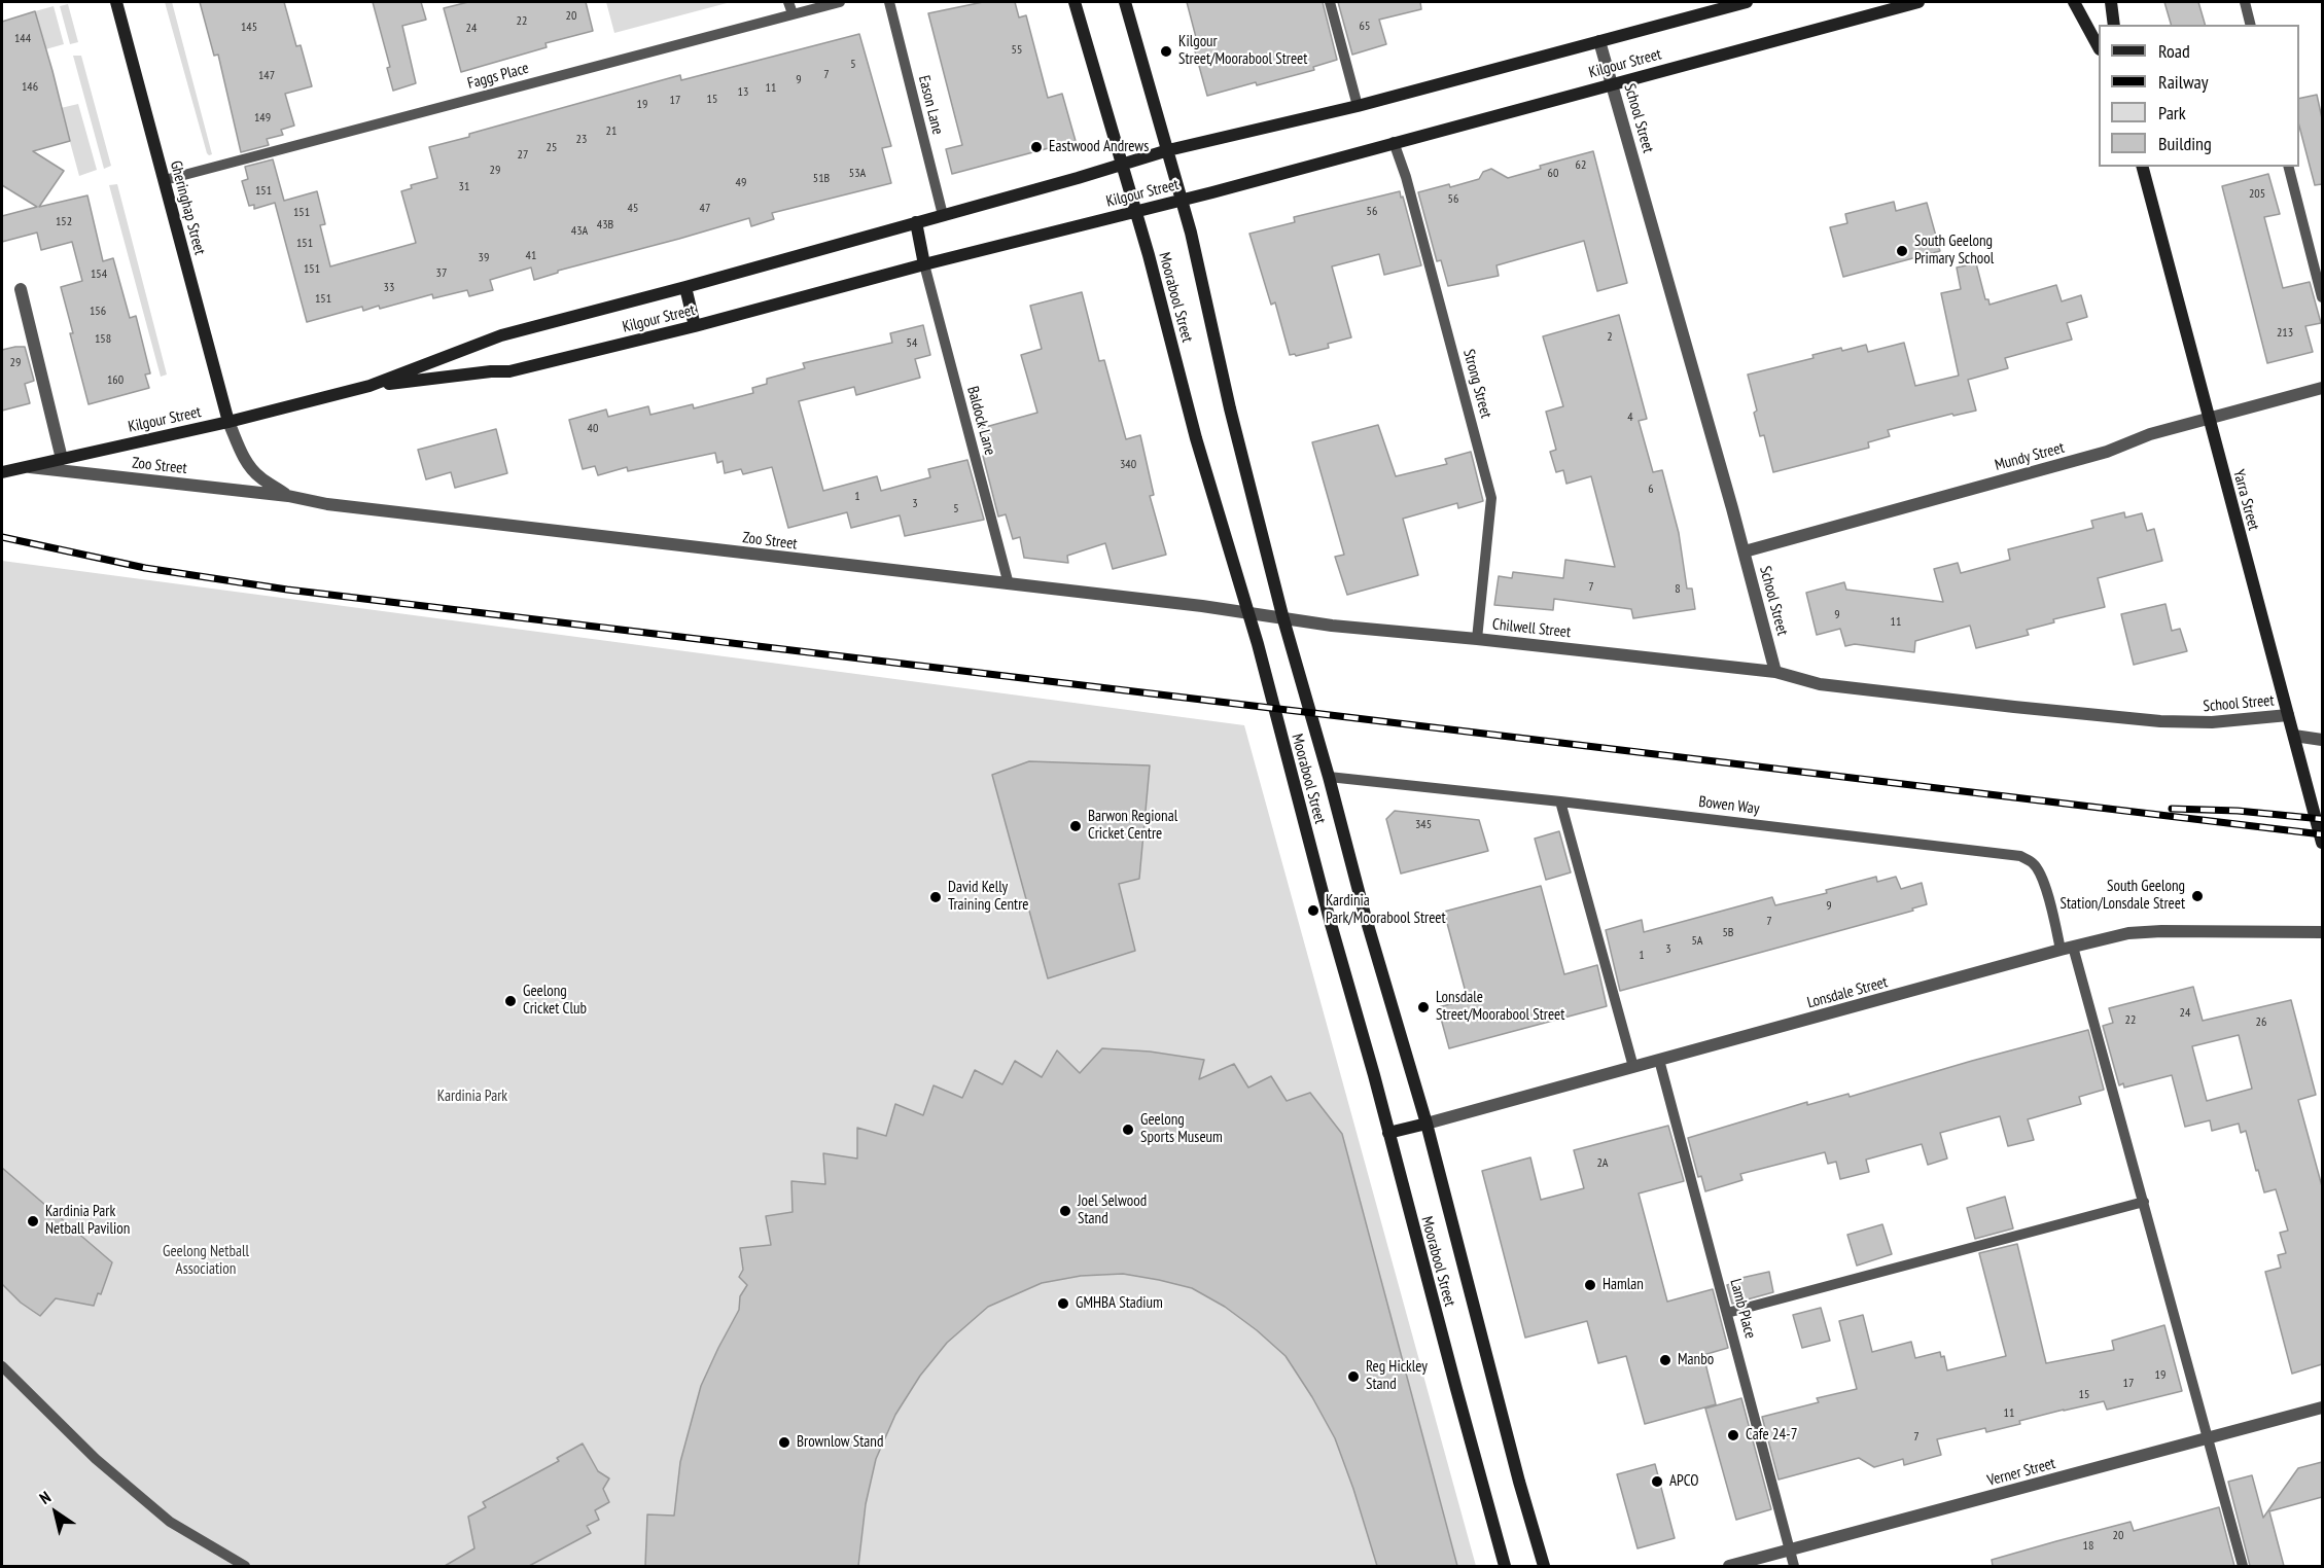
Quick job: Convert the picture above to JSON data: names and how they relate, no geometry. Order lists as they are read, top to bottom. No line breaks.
{"streets":{"street":["Kilgour Street","School Street","Gheringhap Street","Moorabool Street","Mundy Street","Zoo Street","Yarra Street","Chilwell Street","Lonsdale Street","Verner Street"],"lane":["Faggs Place","Eason Lane","Strong Street","Baldock Lane","Bowen Way","Lamb Place"]},"crossings":[["Kilgour Street","Eason Lane"],["Kilgour Street","School Street"],["Kilgour Street","Gheringhap Street"],["Kilgour Street","Moorabool Street"],["Kilgour Street","Strong Street"],["Kilgour Street","Baldock Lane"],["Kilgour Street","Zoo Street"],["Faggs Place","Gheringhap Street"],["School Street","Mundy Street"],["School Street","Yarra Street"],["School Street","Chilwell Street"],["Gheringhap Street","Zoo Street"],["Moorabool Street","Zoo Street"],["Moorabool Street","Chilwell Street"],["Moorabool Street","Bowen Way"],["Moorabool Street","Lonsdale Street"],["Strong Street","Chilwell Street"],["Baldock Lane","Zoo Street"],["Mundy Street","Yarra Street"],["Zoo Street","Chilwell Street"],["Bowen Way","Lonsdale Street"],["Bowen Way","Verner Street"],["Lonsdale Street","Lamb Place"],["Lamb Place","Verner Street"]],"parks":["Kardinia Park","Geelong Netball Association"],"places":["Kilgour Street/Moorabool Street","Eastwood Andrews","South Geelong Primary School","Barwon Regional Cricket Centre","South Geelong Station/Lonsdale Street","David Kelly Training Centre","Kardinia Park/Moorabool Street","Geelong Cricket Club","Lonsdale Street/Moorabool Street","Geelong Sports Museum","Joel Selwood Stand","Kardinia Park Netball Pavilion","Hamlan","GMHBA Stadium","Manbo","Reg Hickley Stand","Cafe 24-7","Brownlow Stand","APCO"],"house_numbers":["20","22","65","145","24","144","55","5","7","147","9","146","11","13","15","17","19","149","21","23","25","27","62","29","53A","60","51B","49","31","151","205","56","45","47","56","151","152","43B","43A","151","41","39","151","37","154","33","151","156","213","2","158","54","29","160","4","40","340","6","1","3","5","7","8","9","11","345","9","7","5B","5A","3","1","24","22","26","2A","19","17","15","11","7","20","18"],"legend":["Road","Railway","Park","Building"],"north":"top left"}
